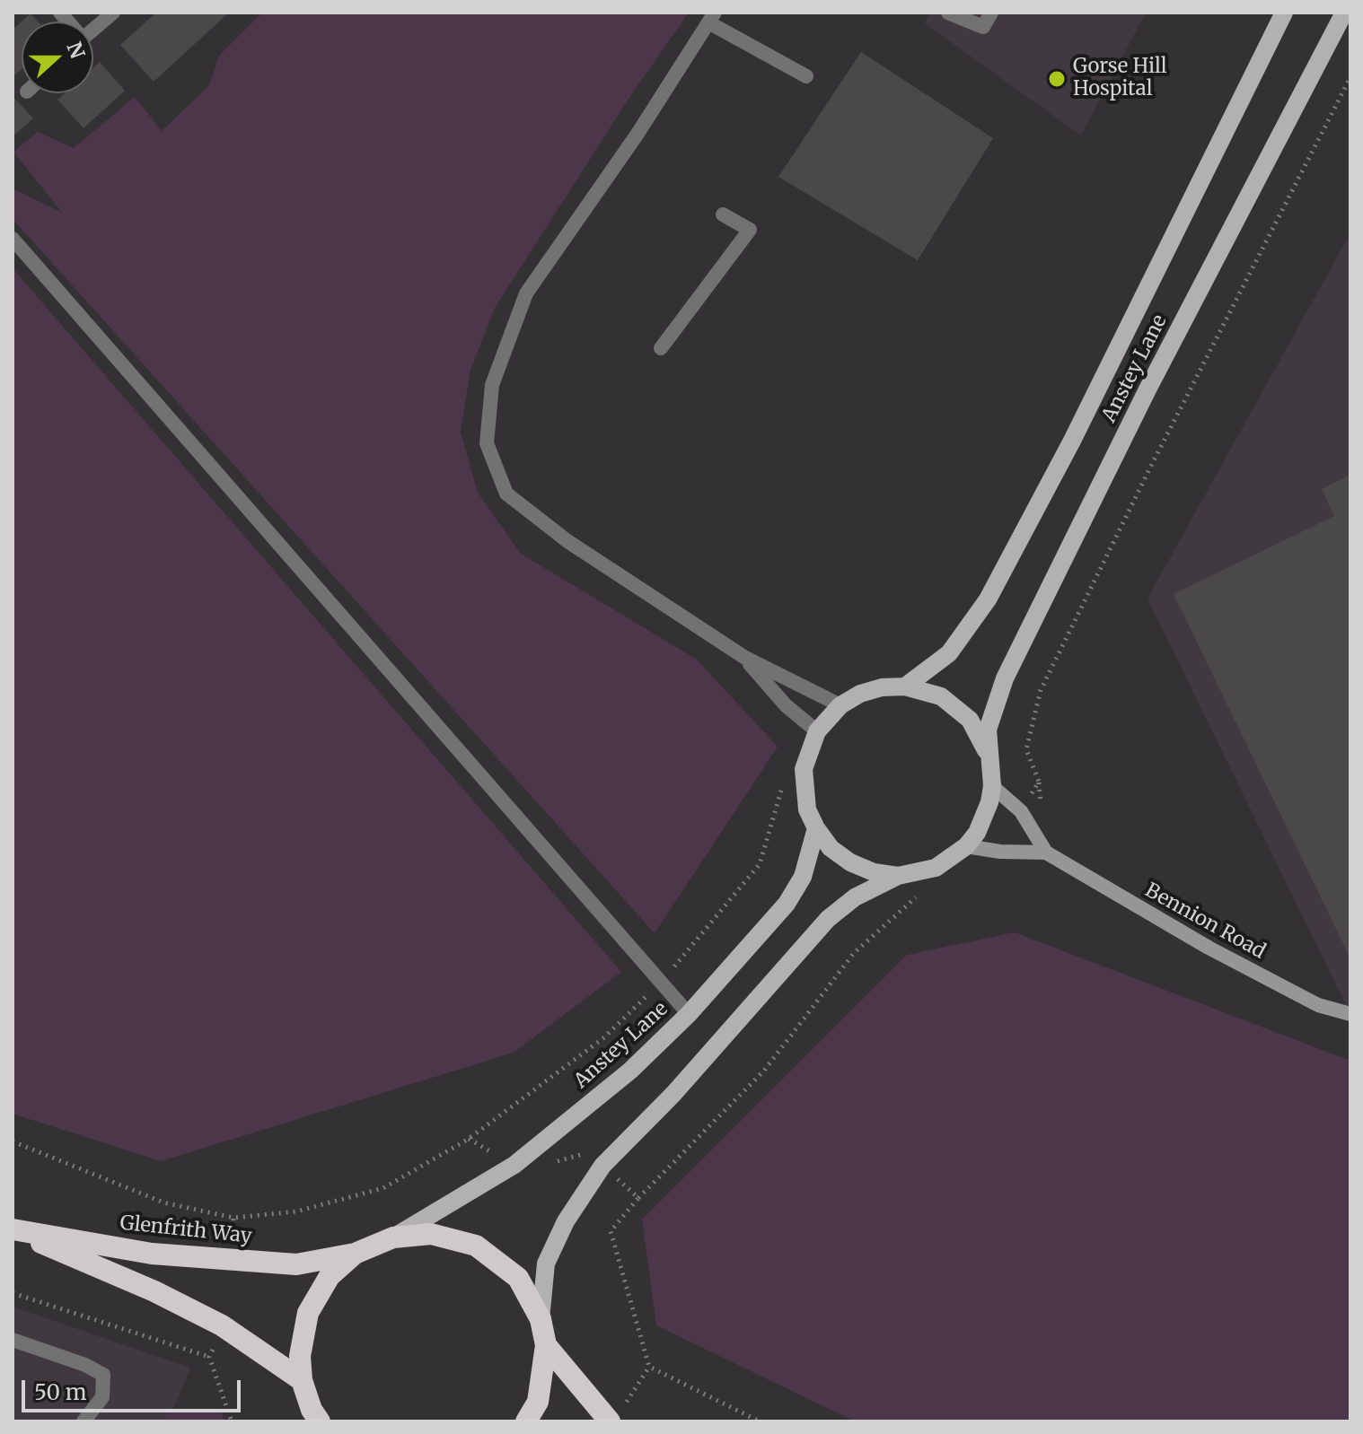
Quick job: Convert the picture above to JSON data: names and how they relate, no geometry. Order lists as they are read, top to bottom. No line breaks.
{"streets":{"highway":["Glenfrith Way"],"main road":["Anstey Lane"],"street":["Bennion Road"]},"crossings":[["Anstey Lane","Bennion Road"]],"places":["Gorse Hill Hospital"],"scale_bar":"50 m","north":"right"}
